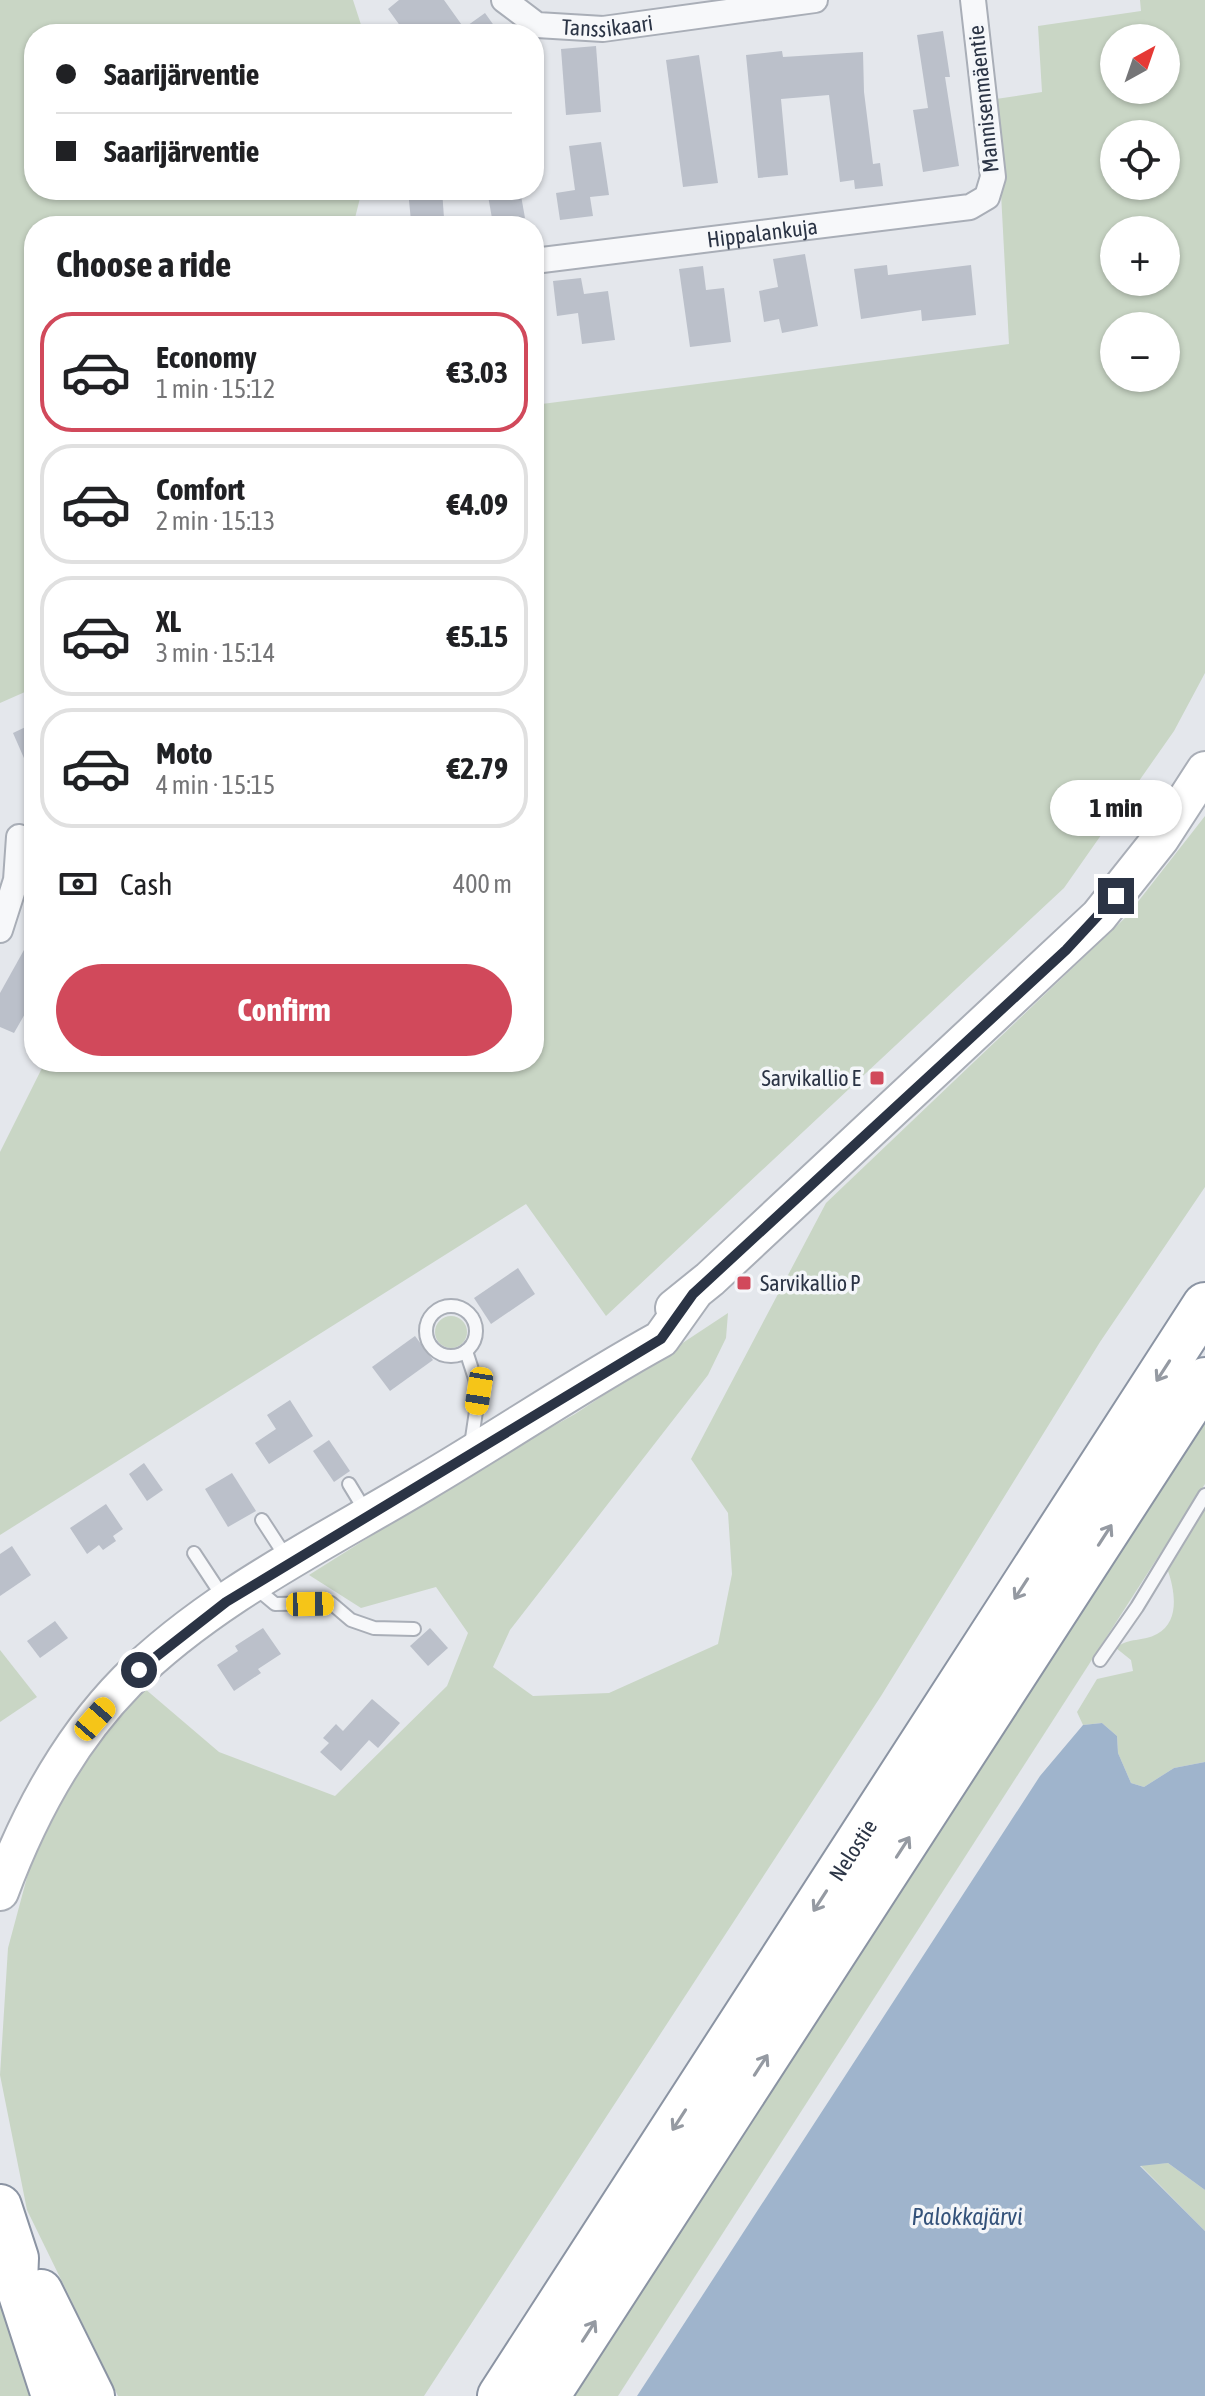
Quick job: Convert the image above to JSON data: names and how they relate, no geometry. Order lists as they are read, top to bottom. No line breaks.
{"streets":{"highway":["Nelostie"],"street":["Tanssikaari","Mannisenmäentie","Hippalankuja"]},"crossings":[["Mannisenmäentie","Hippalankuja"]],"water":["Palokkajärvi"],"places":{"transit":["Sarvikallio E","Sarvikallio P"]},"north":"top right","page":{"map_buttons":["+","−"],"banner":["Saarijärventie","Saarijärventie"],"heading":"Choose a ride","list":[{"name":"Economy","note":"1 min · 15:12","value":"€3.03"},{"name":"Comfort","note":"2 min · 15:13","value":"€4.09"},{"name":"XL","note":"3 min · 15:14","value":"€5.15"},{"name":"Moto","note":"4 min · 15:15","value":"€2.79"}],"bubble":"1 min","pay":["Cash","400 m"],"buttons":"Confirm"}}
